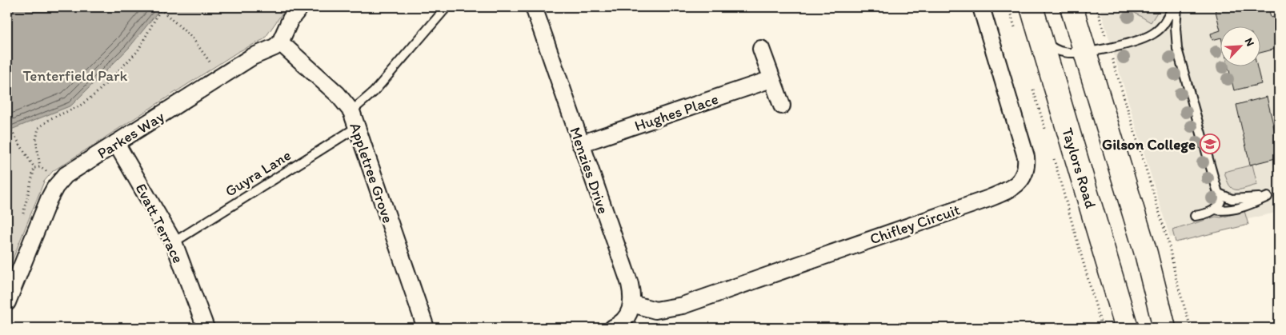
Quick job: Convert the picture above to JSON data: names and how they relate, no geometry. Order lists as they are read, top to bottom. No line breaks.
{"streets":{"main road":["Taylors Road"],"street":["Hughes Place","Parkes Way","Menzies Drive","Appletree Grove","Evatt Terrace","Chifley Circuit"],"lane":["Guyra Lane"]},"crossings":[["Hughes Place","Menzies Drive"],["Parkes Way","Appletree Grove"],["Parkes Way","Evatt Terrace"],["Menzies Drive","Chifley Circuit"],["Guyra Lane","Appletree Grove"],["Guyra Lane","Evatt Terrace"]],"parks":["Tenterfield Park"],"places":{"school or university":["Gilson College"]},"north":"top right"}
